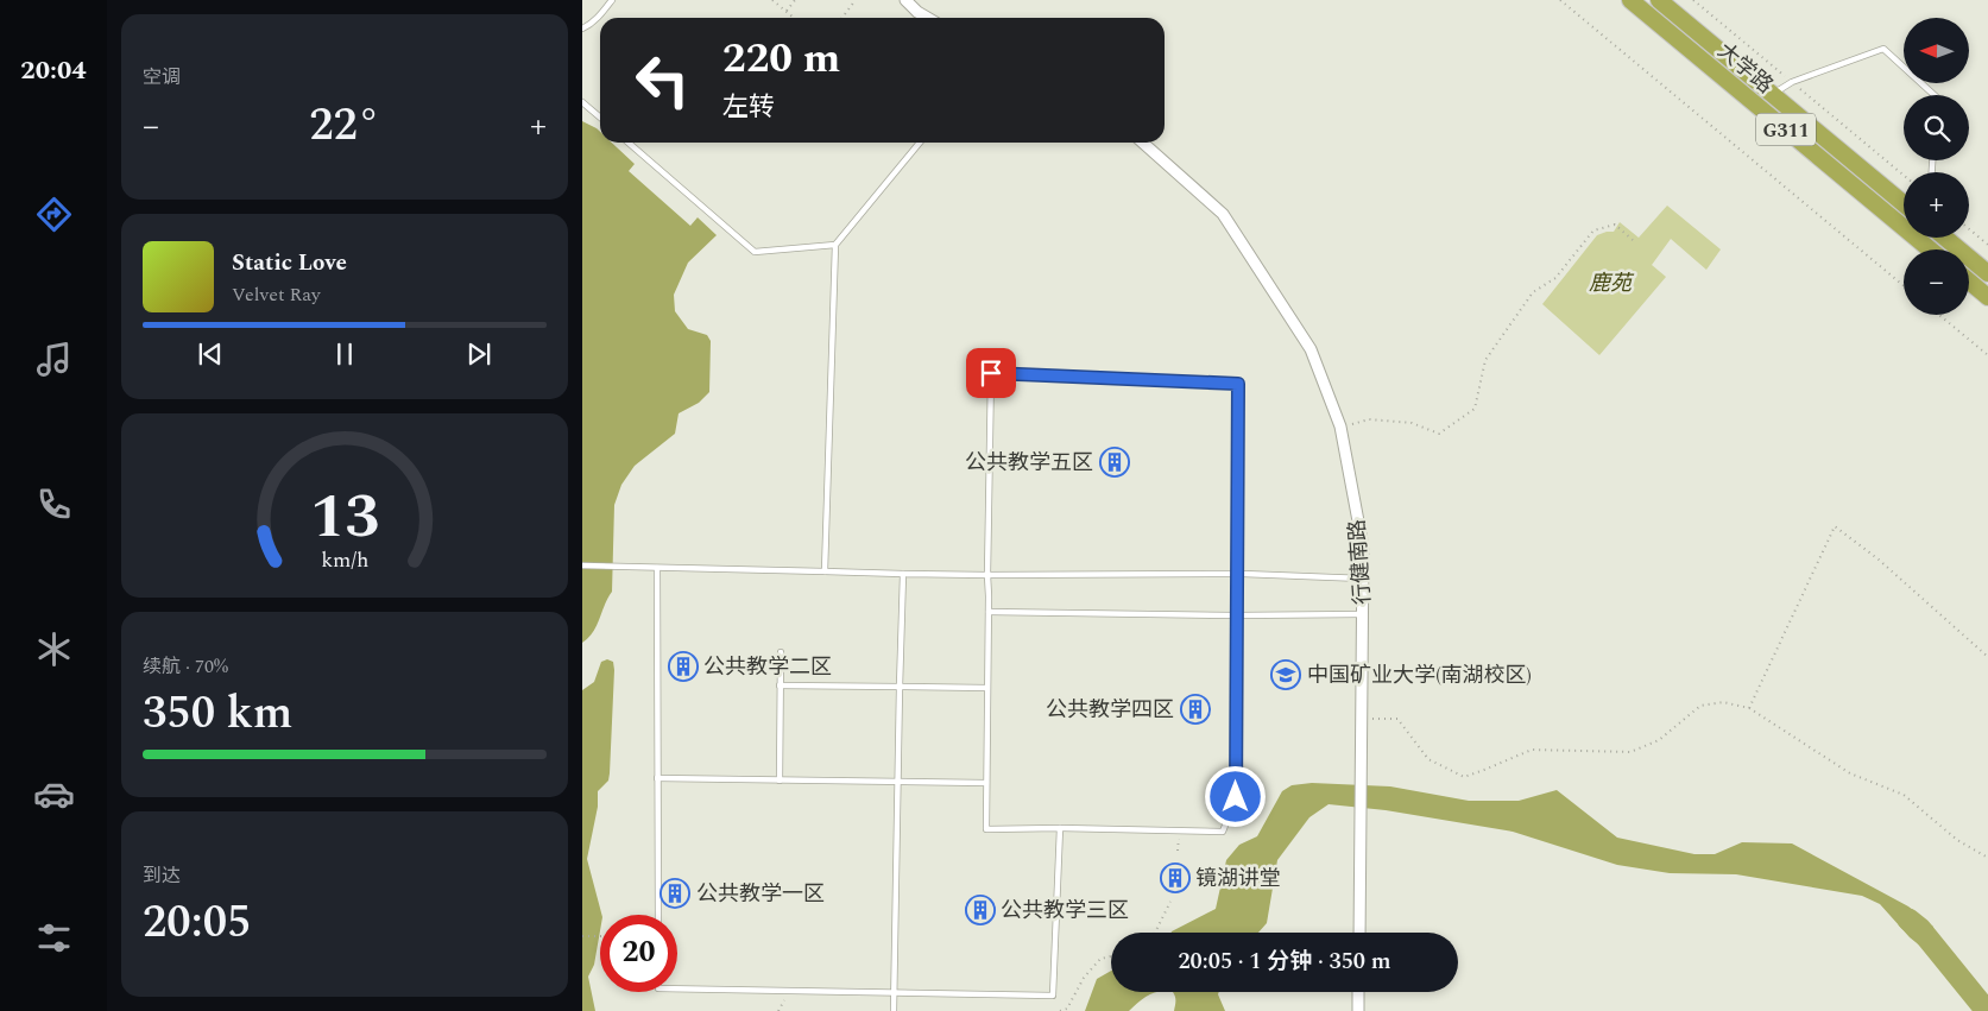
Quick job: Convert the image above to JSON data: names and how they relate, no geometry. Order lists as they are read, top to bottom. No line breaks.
{"streets":{"highway":["大学路","G311"],"street":["行健南路"]},"parks":["鹿苑"],"places":{"building":["公共教学五区","公共教学二区","公共教学四区","镜湖讲堂","公共教学一区","公共教学三区"],"school or university":["中国矿业大学(南湖校区)"]},"north":"left","page":{"tabs":"20:04","tile":["空调",["续航 · 70%","350 km"],["到达","20:05"]],"map_buttons":["+","−"],"turn":["220 m","左转"],"heat":["−","22°","+"],"song":["Static Love","Velvet Ray"],"limit":"20","trip":"20:05 · 1 分钟 · 350 m","gauge":["13","km/h"]}}
